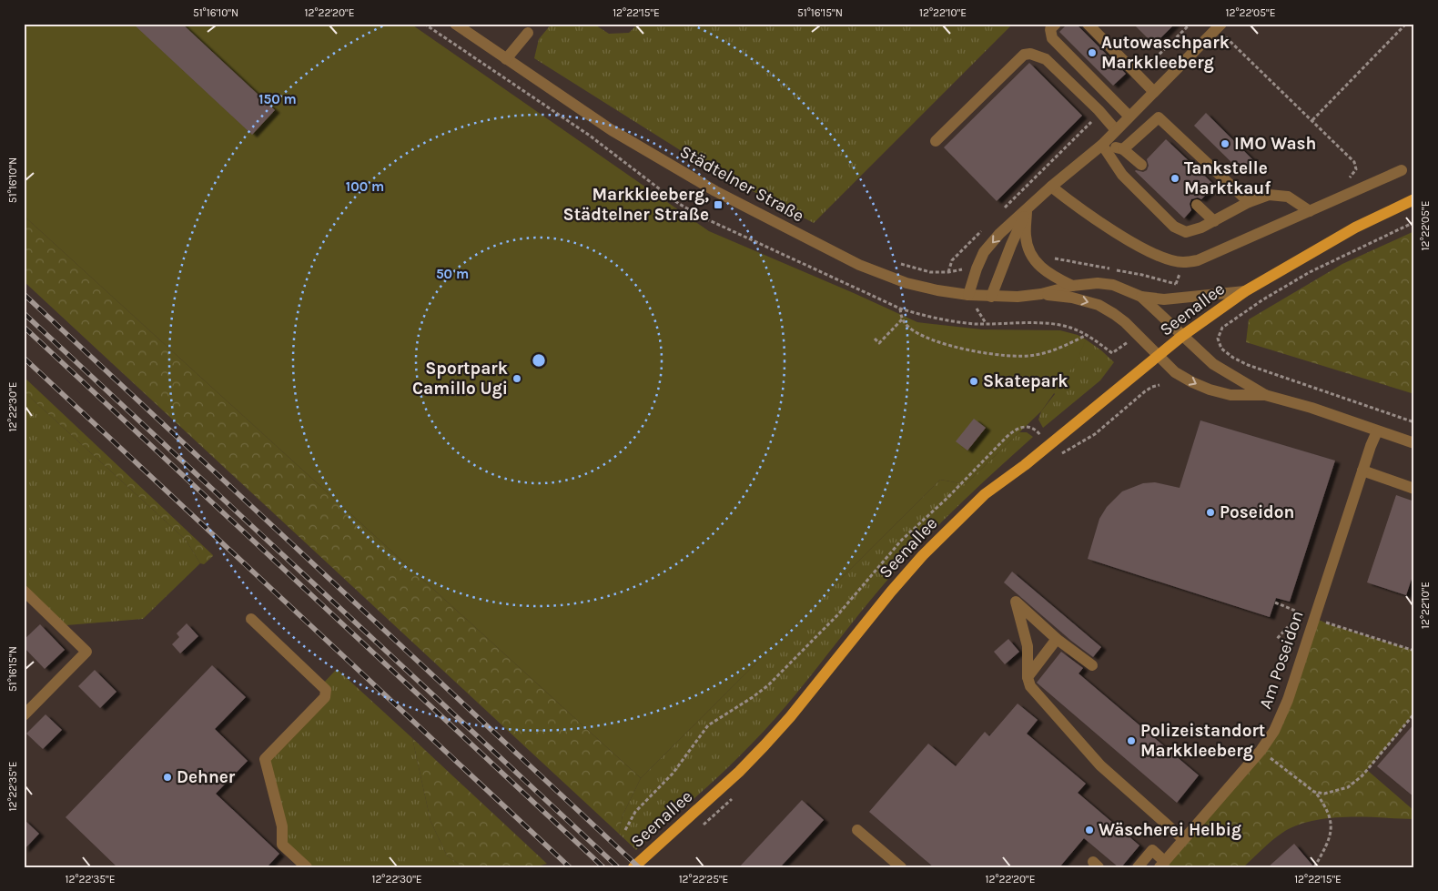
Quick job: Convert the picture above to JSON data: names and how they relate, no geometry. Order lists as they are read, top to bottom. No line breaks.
{"streets":{"main road":["Seenallee"],"street":["Städtelner Straße","Am Poseidon"]},"crossings":[["Städtelner Straße","Seenallee"],["Städtelner Straße","Am Poseidon"]],"places":{"other":["Autowaschpark Markkleeberg","IMO Wash","Tankstelle Marktkauf","Sportpark Camillo Ugi","Skatepark","Poseidon","Polizeistandort Markkleeberg","Dehner","Wäscherei Helbig"],"transit":["Markkleeberg, Städtelner Straße"]},"coordinates":["51°16'10\"N","12°22'20\"E","12°22'15\"E","51°16'15\"N","12°22'10\"E","12°22'05\"E","12°22'30\"E","12°22'35\"E","12°22'25\"E"],"rings":["150 m","100 m","50 m"]}
